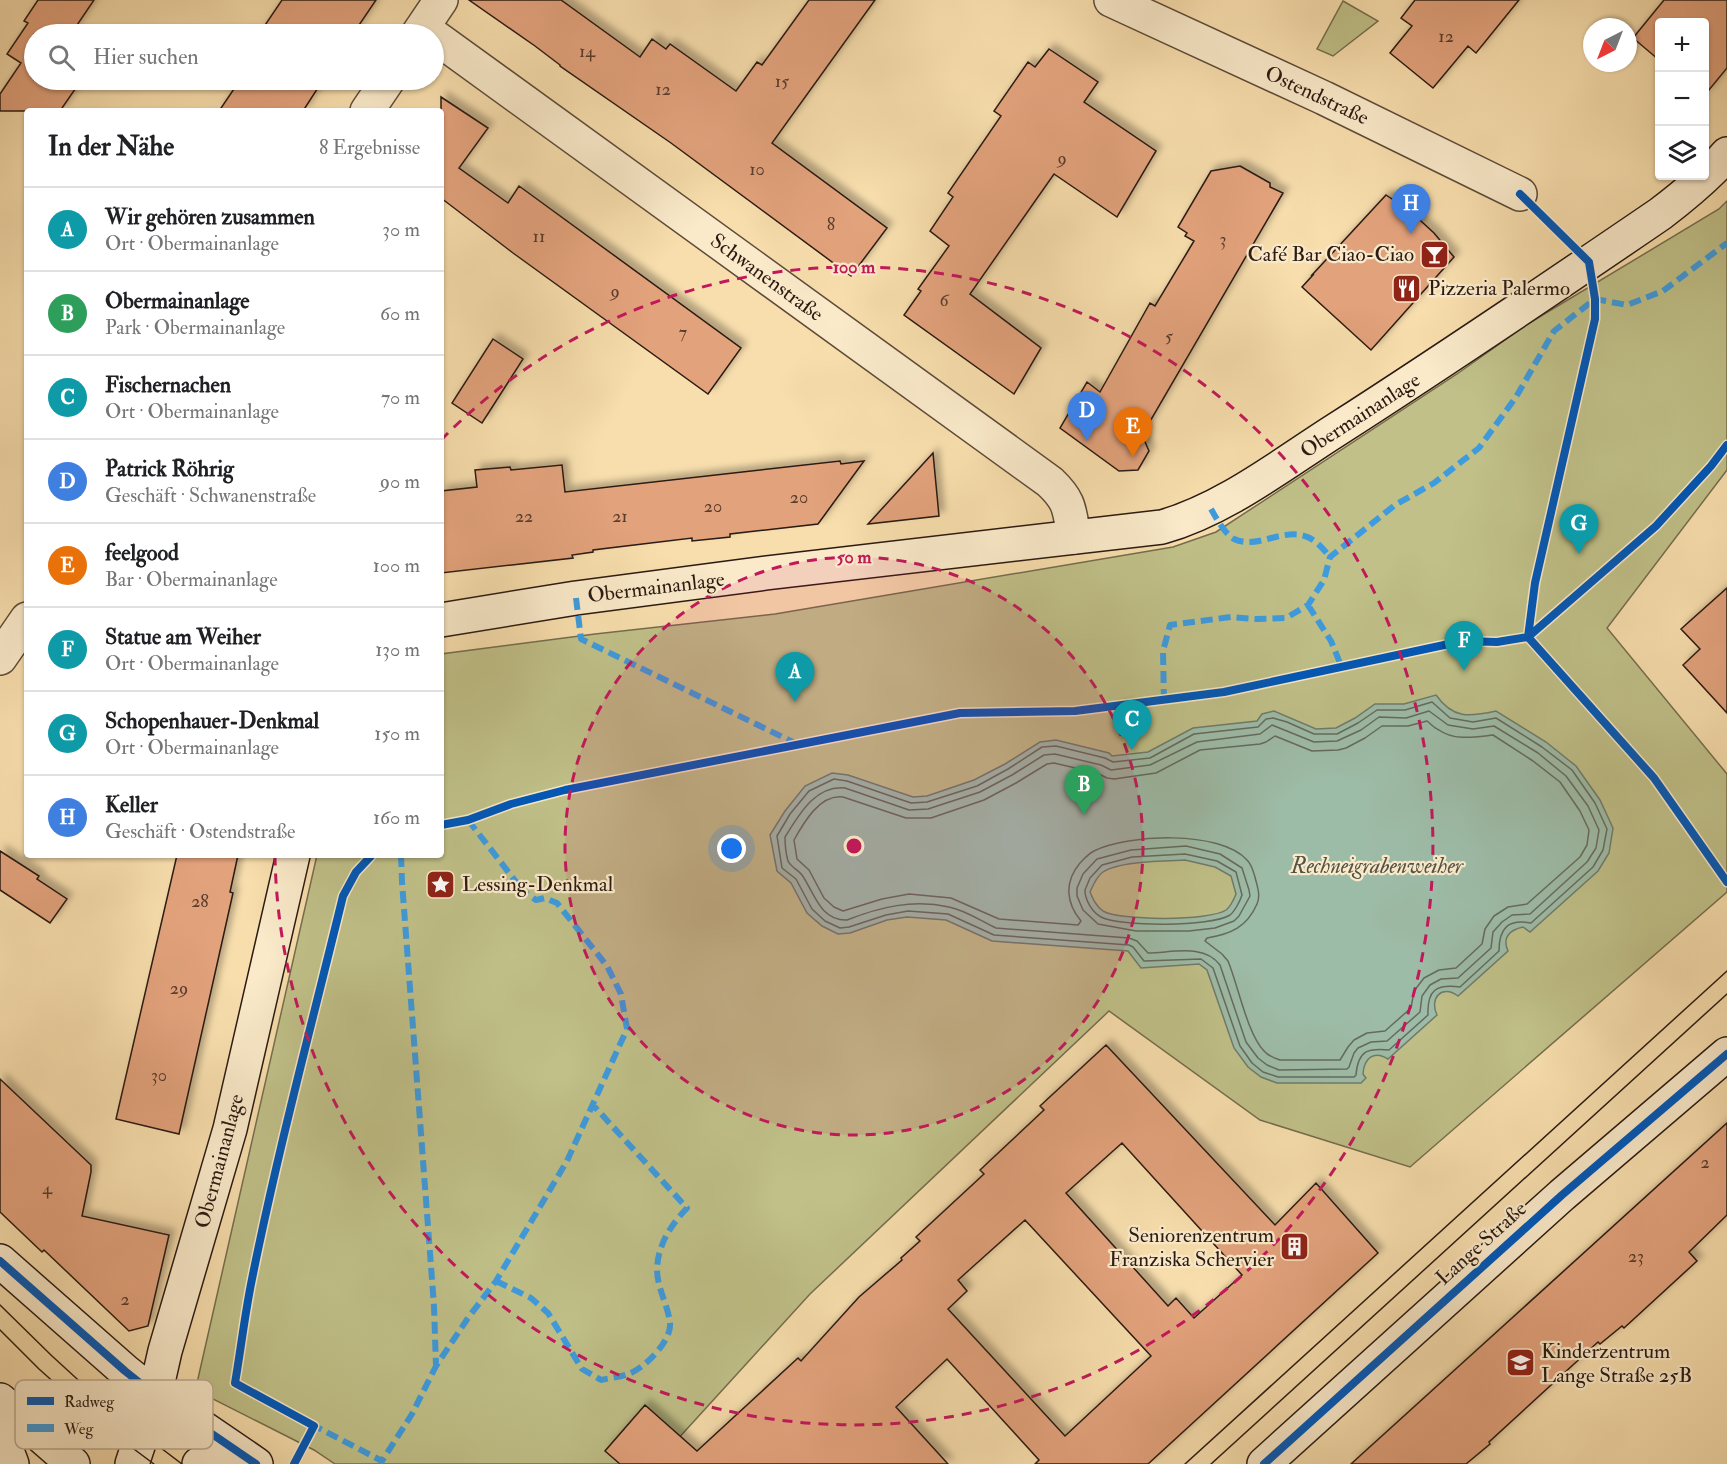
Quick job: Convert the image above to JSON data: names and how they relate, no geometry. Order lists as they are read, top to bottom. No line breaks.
{"streets":{"main road":["Ostendstraße","Schwanenstraße","Obermainanlage","Lange Straße"]},"crossings":[["Schwanenstraße","Obermainanlage"]],"water":["Rechneigrabenweiher"],"places":{"bar":["Café Bar Ciao-Ciao"],"restaurant":["Pizzeria Palermo"],"place":["Lessing-Denkmal"],"building":["Seniorenzentrum Franziska Schervier"],"school or university":["Kinderzentrum Lange Straße 25B"]},"house_numbers":["12","14","15","12","9","10","8","11","3","9","6","7","5","20","20","22","21","28","29","30","2","4","23","2"],"legend":["Radweg","Weg"],"north":"bottom left","page":{"map_buttons":["+","−"],"search":"Hier suchen","heading":["In der Nähe","8 Ergebnisse"],"pins":["H","D","E","G","F","A","C","B"],"list":[{"mark":"A","name":"Wir gehören zusammen","note":"Ort · Obermainanlage","value":"30 m"},{"mark":"B","name":"Obermainanlage","note":"Park · Obermainanlage","value":"60 m"},{"mark":"C","name":"Fischernachen","note":"Ort · Obermainanlage","value":"70 m"},{"mark":"D","name":"Patrick Röhrig","note":"Geschäft · Schwanenstraße","value":"90 m"},{"mark":"E","name":"feelgood","note":"Bar · Obermainanlage","value":"100 m"},{"mark":"F","name":"Statue am Weiher","note":"Ort · Obermainanlage","value":"130 m"},{"mark":"G","name":"Schopenhauer-Denkmal","note":"Ort · Obermainanlage","value":"150 m"},{"mark":"H","name":"Keller","note":"Geschäft · Ostendstraße","value":"160 m"}]},"rings":["100 m","50 m"]}
